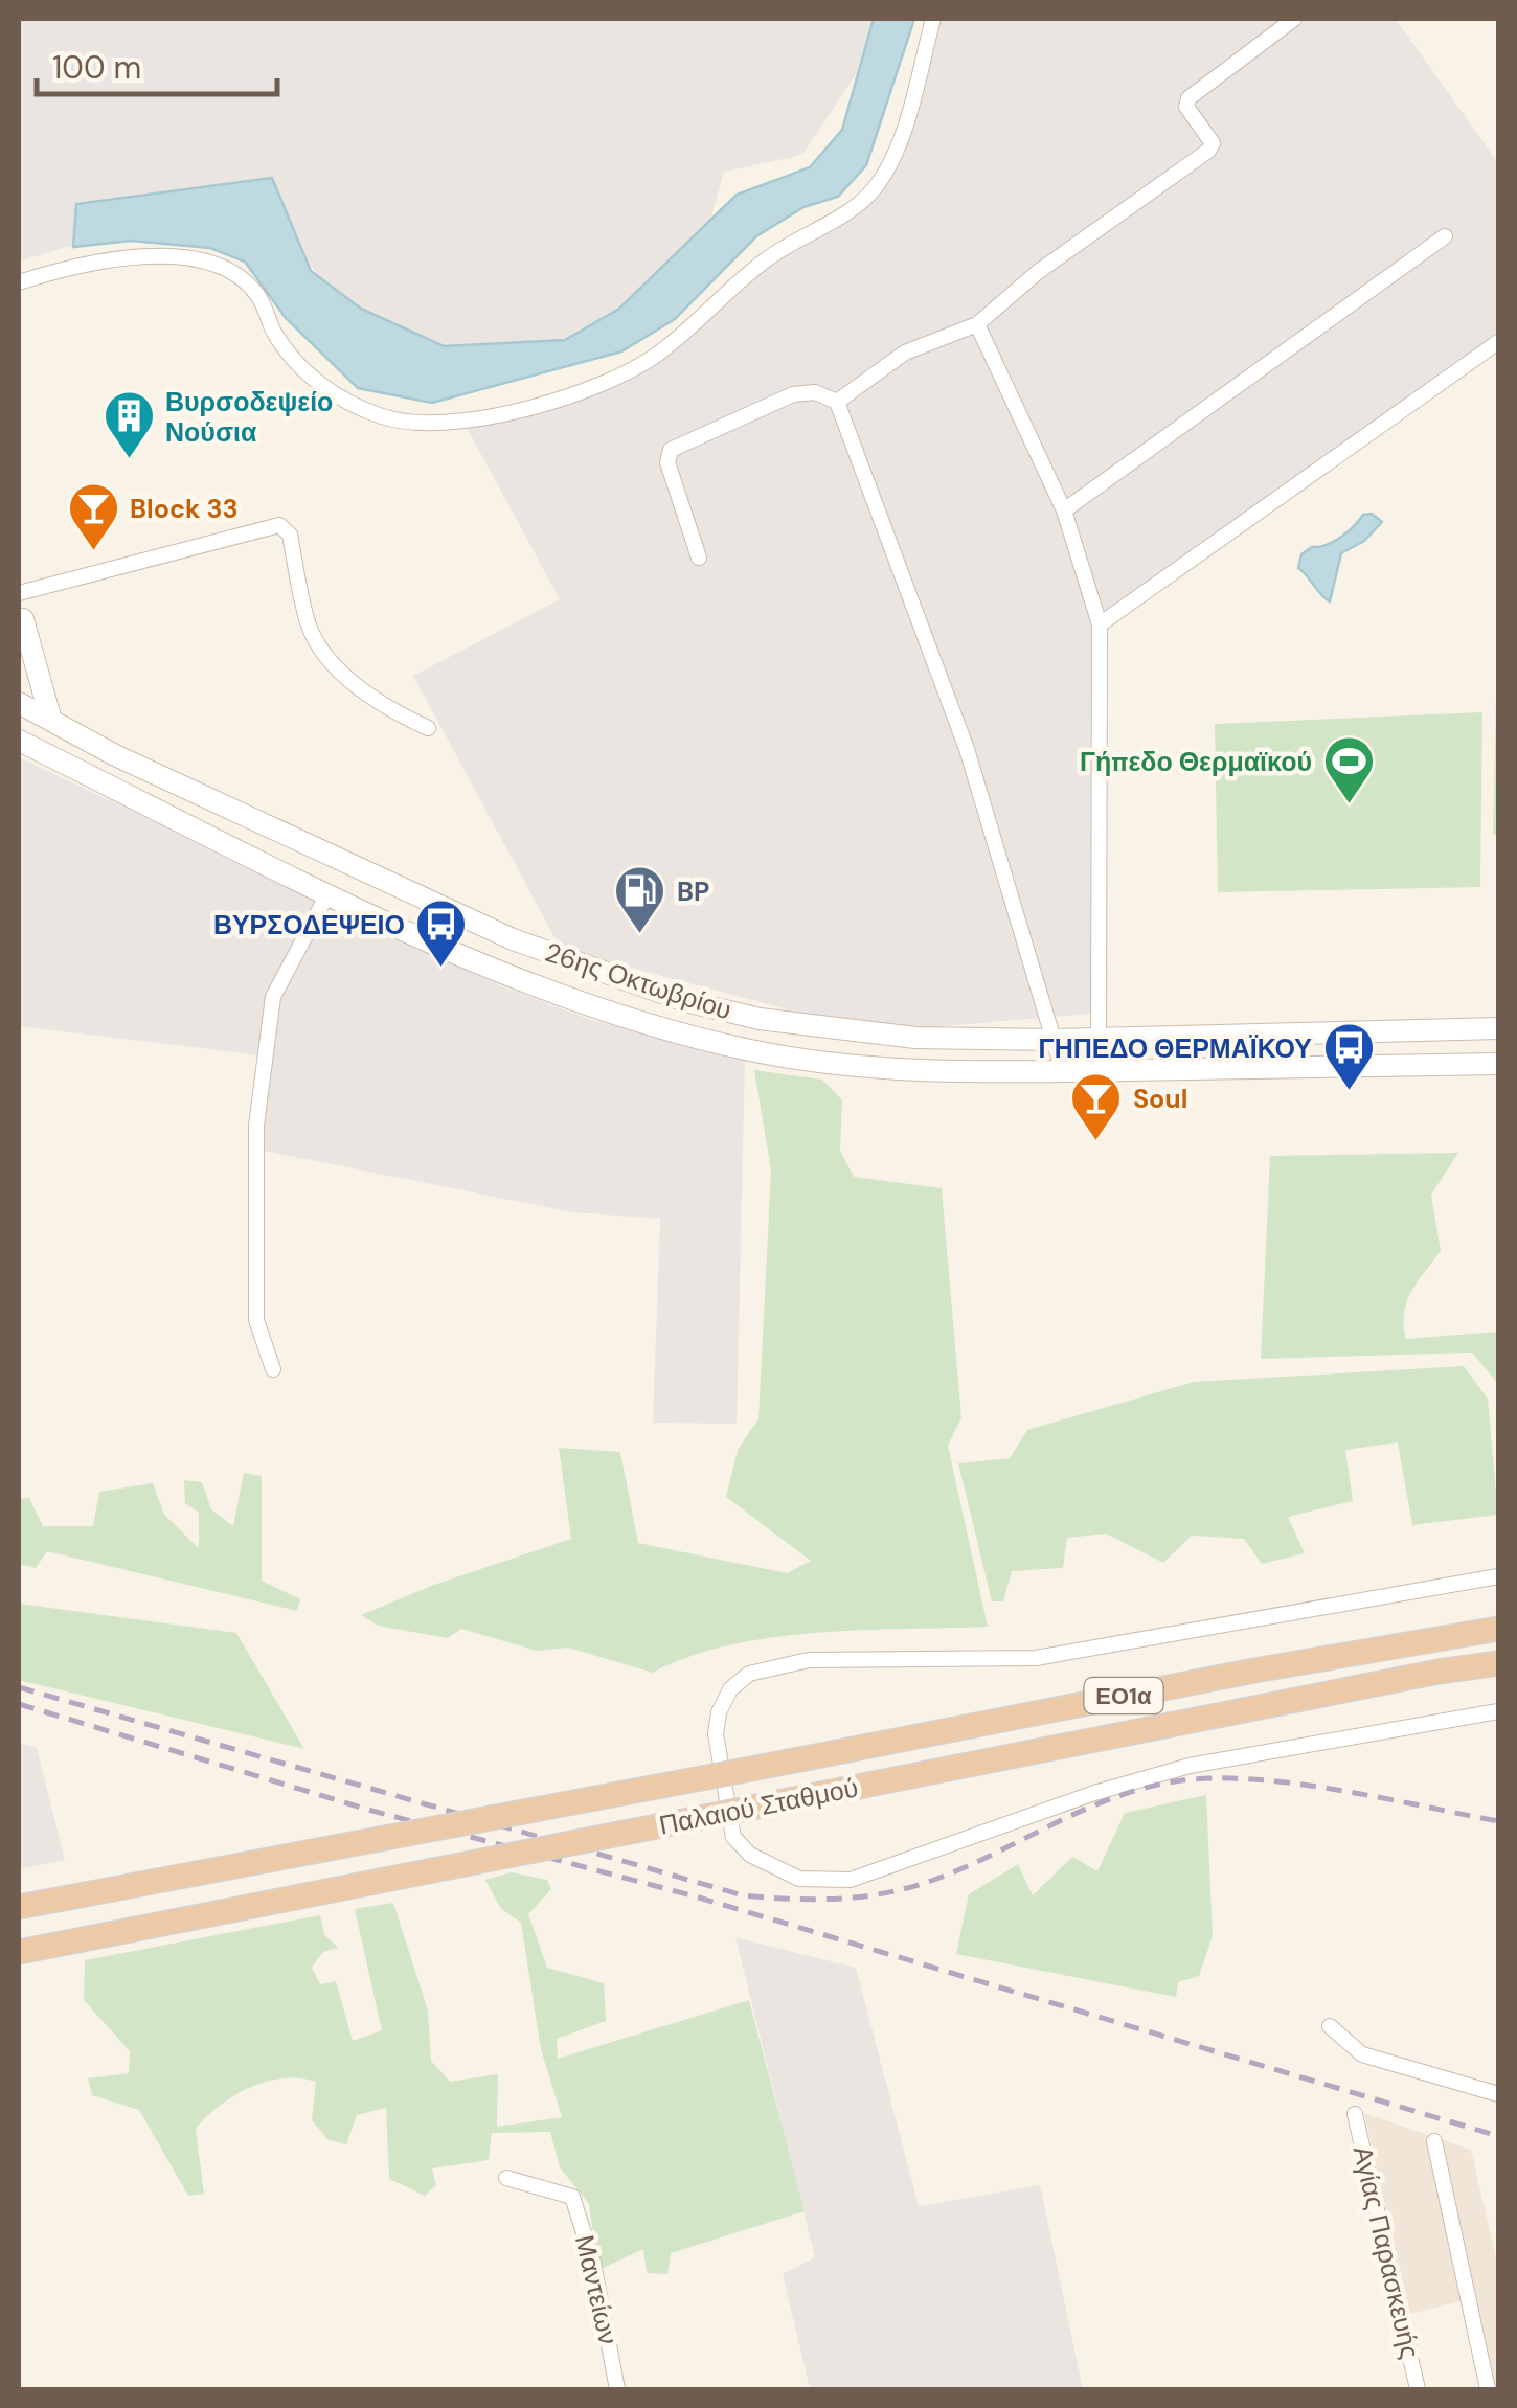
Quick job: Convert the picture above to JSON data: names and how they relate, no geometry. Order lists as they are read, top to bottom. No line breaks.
{"streets":{"highway":["ΕΟ1α","Παλαιού Σταθμού"],"main road":["26ης Οκτωβρίου"],"street":["Αγίας Παρασκευής","Μαντείων"]},"places":{"building":["Βυρσοδεψείο Νούσια"],"bar":["Block 33","Soul"],"sports":["Γήπεδο Θερμαϊκού"],"fuel station":["BP"],"bus stop":["ΒΥΡΣΟΔΕΨΕΙΟ","ΓΗΠΕΔΟ ΘΕΡΜΑΪΚΟΥ"]},"scale_bar":"100 m"}
